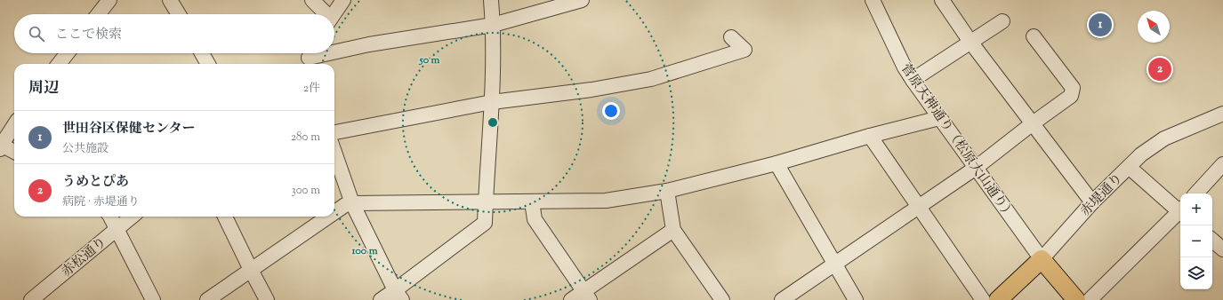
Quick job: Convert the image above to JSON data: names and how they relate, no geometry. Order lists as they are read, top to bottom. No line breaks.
{"streets":{"main road":["赤堤通り"],"street":["菅原天神通り（松原大山通り）","赤松通り"]},"crossings":[["菅原天神通り（松原大山通り）","赤堤通り"]],"north":"top left","page":{"pins":["1","2"],"search":"ここで検索","heading":["周辺","2件"],"list":[{"mark":"1","name":"世田谷区保健センター","note":"公共施設","value":"280 m"},{"mark":"2","name":"うめとぴあ","note":"病院 · 赤堤通り","value":"300 m"}],"map_buttons":["+","−"]},"rings":["50 m","100 m"]}
